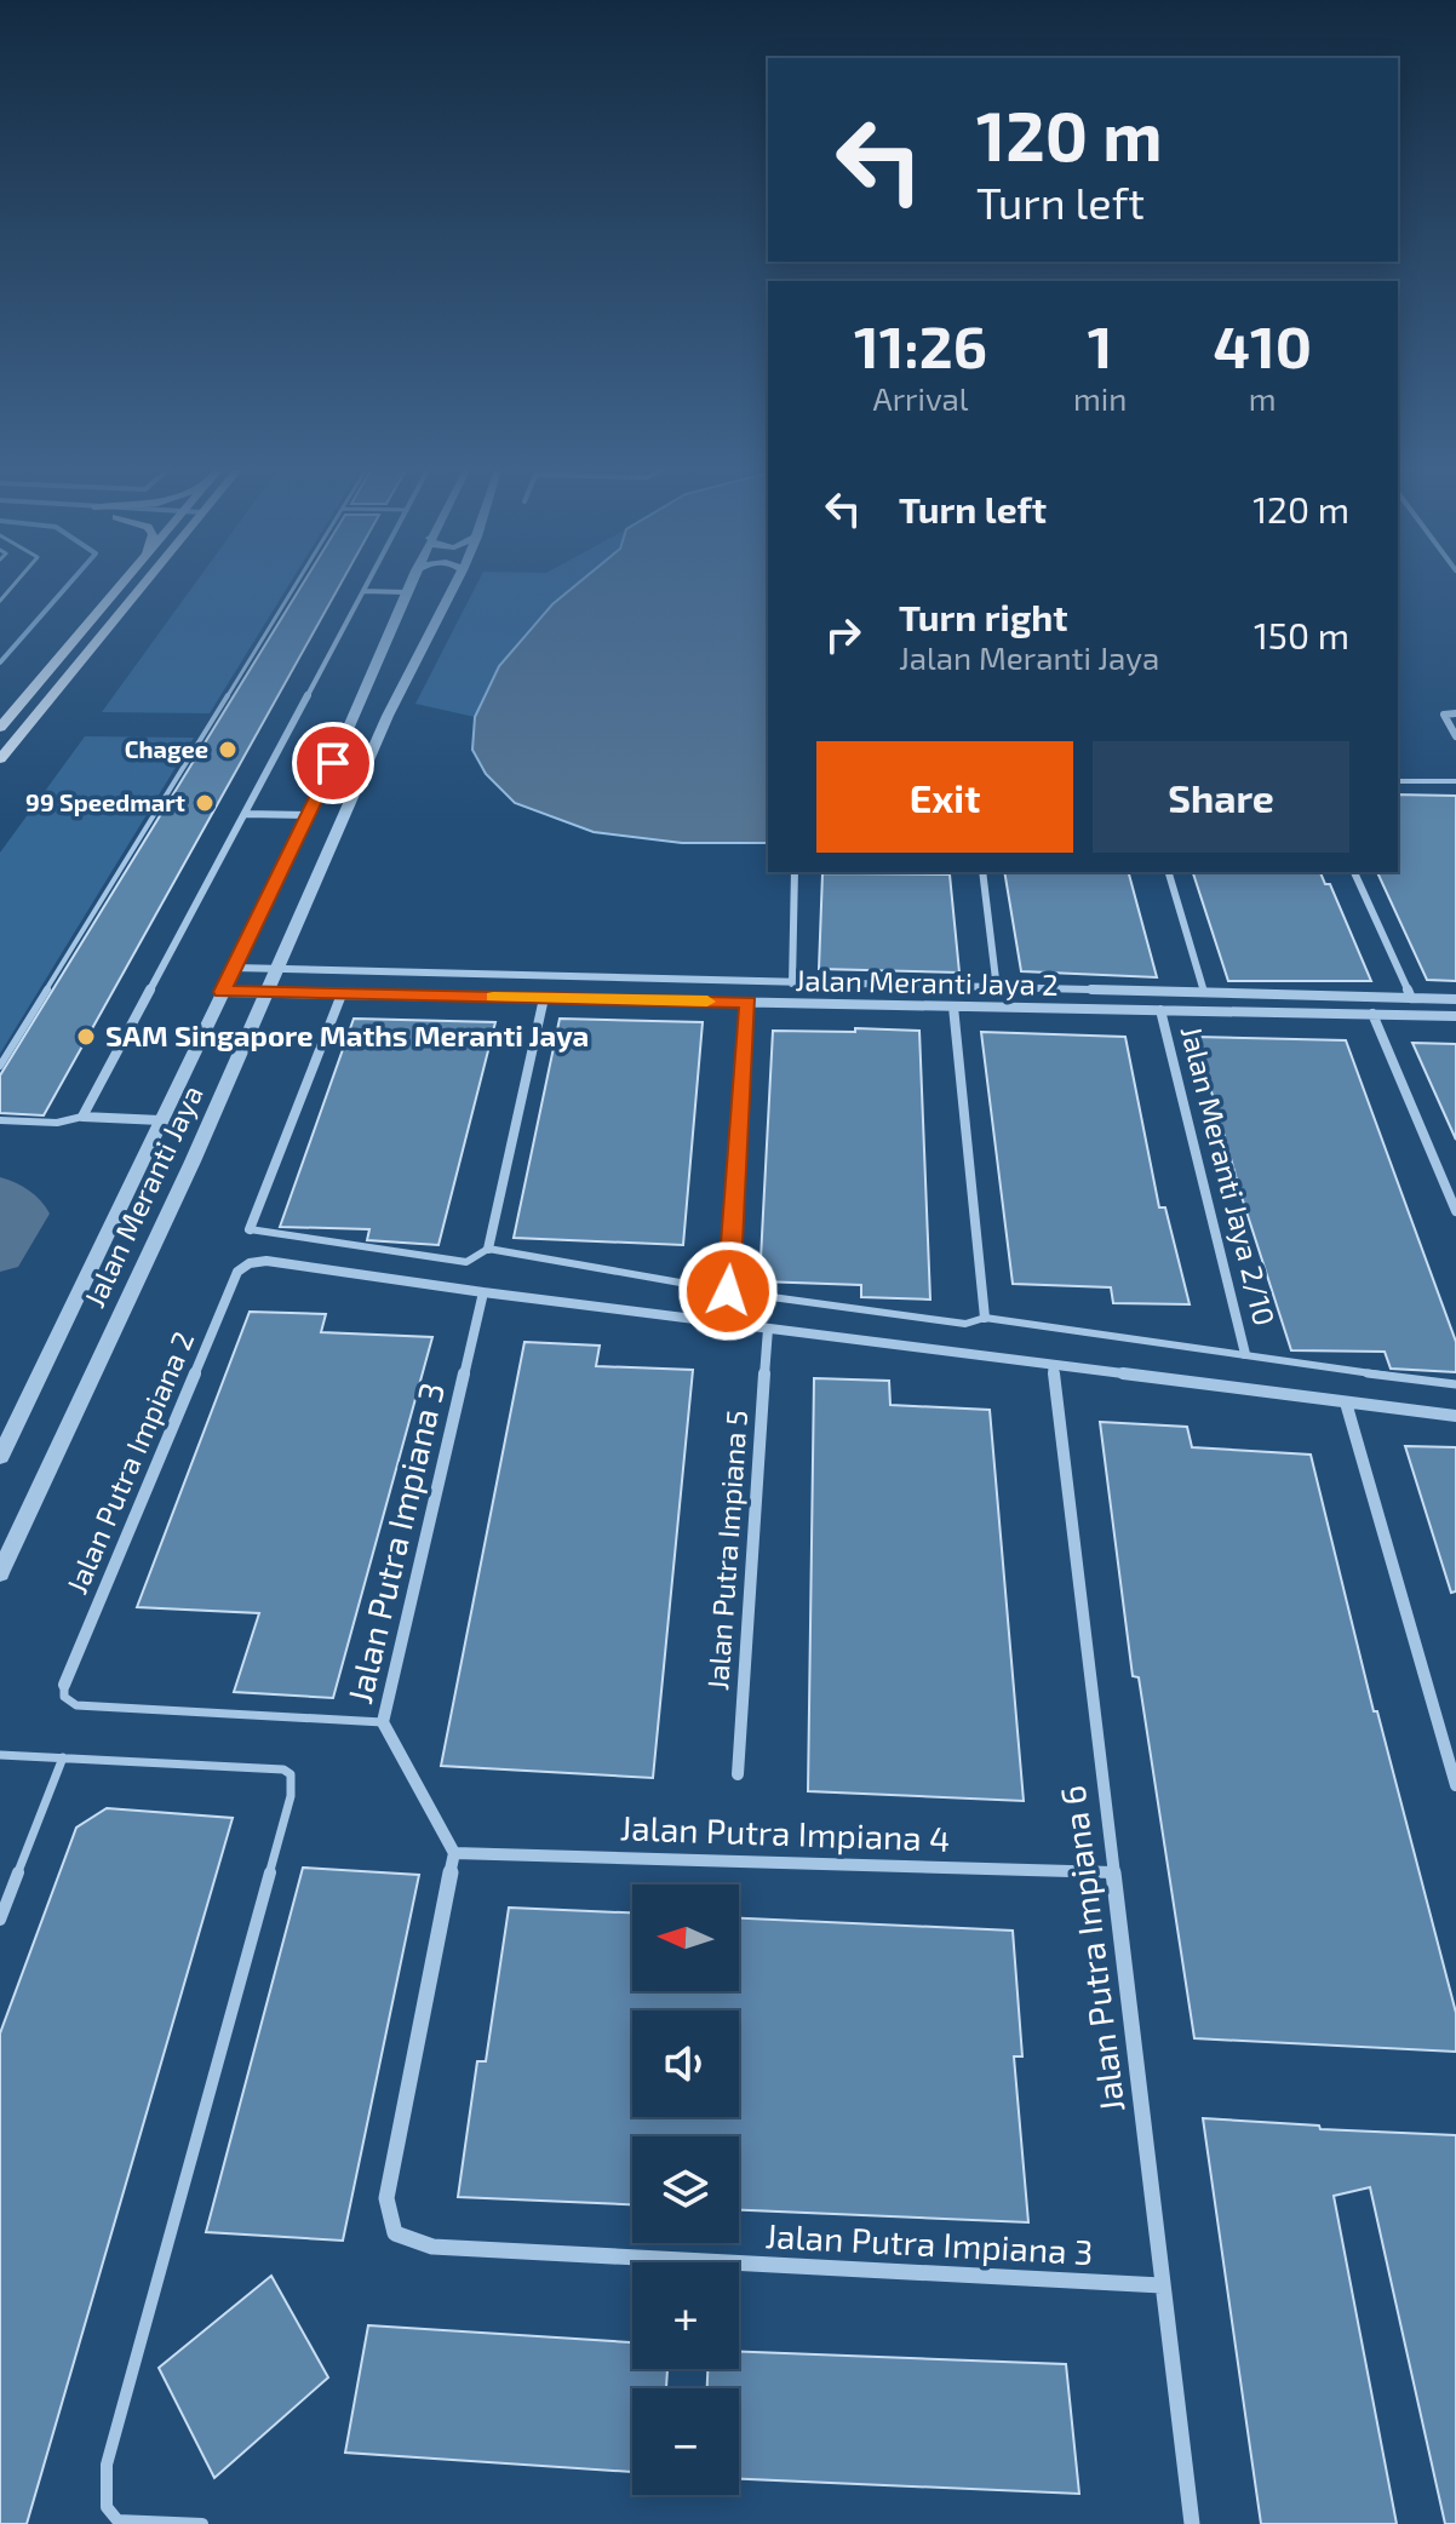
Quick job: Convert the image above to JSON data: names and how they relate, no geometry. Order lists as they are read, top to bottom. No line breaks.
{"streets":{"street":["Jalan Meranti Jaya 2","Jalan Meranti Jaya 2/10","Jalan Meranti Jaya","Jalan Putra Impiana 2","Jalan Putra Impiana 3","Jalan Putra Impiana 5","Jalan Putra Impiana 4","Jalan Putra Impiana 6"]},"crossings":[["Jalan Meranti Jaya 2","Jalan Meranti Jaya 2/10"],["Jalan Meranti Jaya 2","Jalan Meranti Jaya"],["Jalan Putra Impiana 2","Jalan Putra Impiana 3"],["Jalan Putra Impiana 3","Jalan Putra Impiana 4"],["Jalan Putra Impiana 3","Jalan Putra Impiana 6"],["Jalan Putra Impiana 4","Jalan Putra Impiana 6"]],"places":["Chagee","99 Speedmart","SAM Singapore Maths Meranti Jaya"],"north":"left","page":{"turn":["120 m","Turn left"],"eta":["11:26","Arrival","1","min","410","m"],"list":[{"name":"Turn left","value":"120 m"},{"name":"Turn right","note":"Jalan Meranti Jaya","value":"150 m"}],"buttons":["Exit","Share"],"map_buttons":["+","−"]}}
